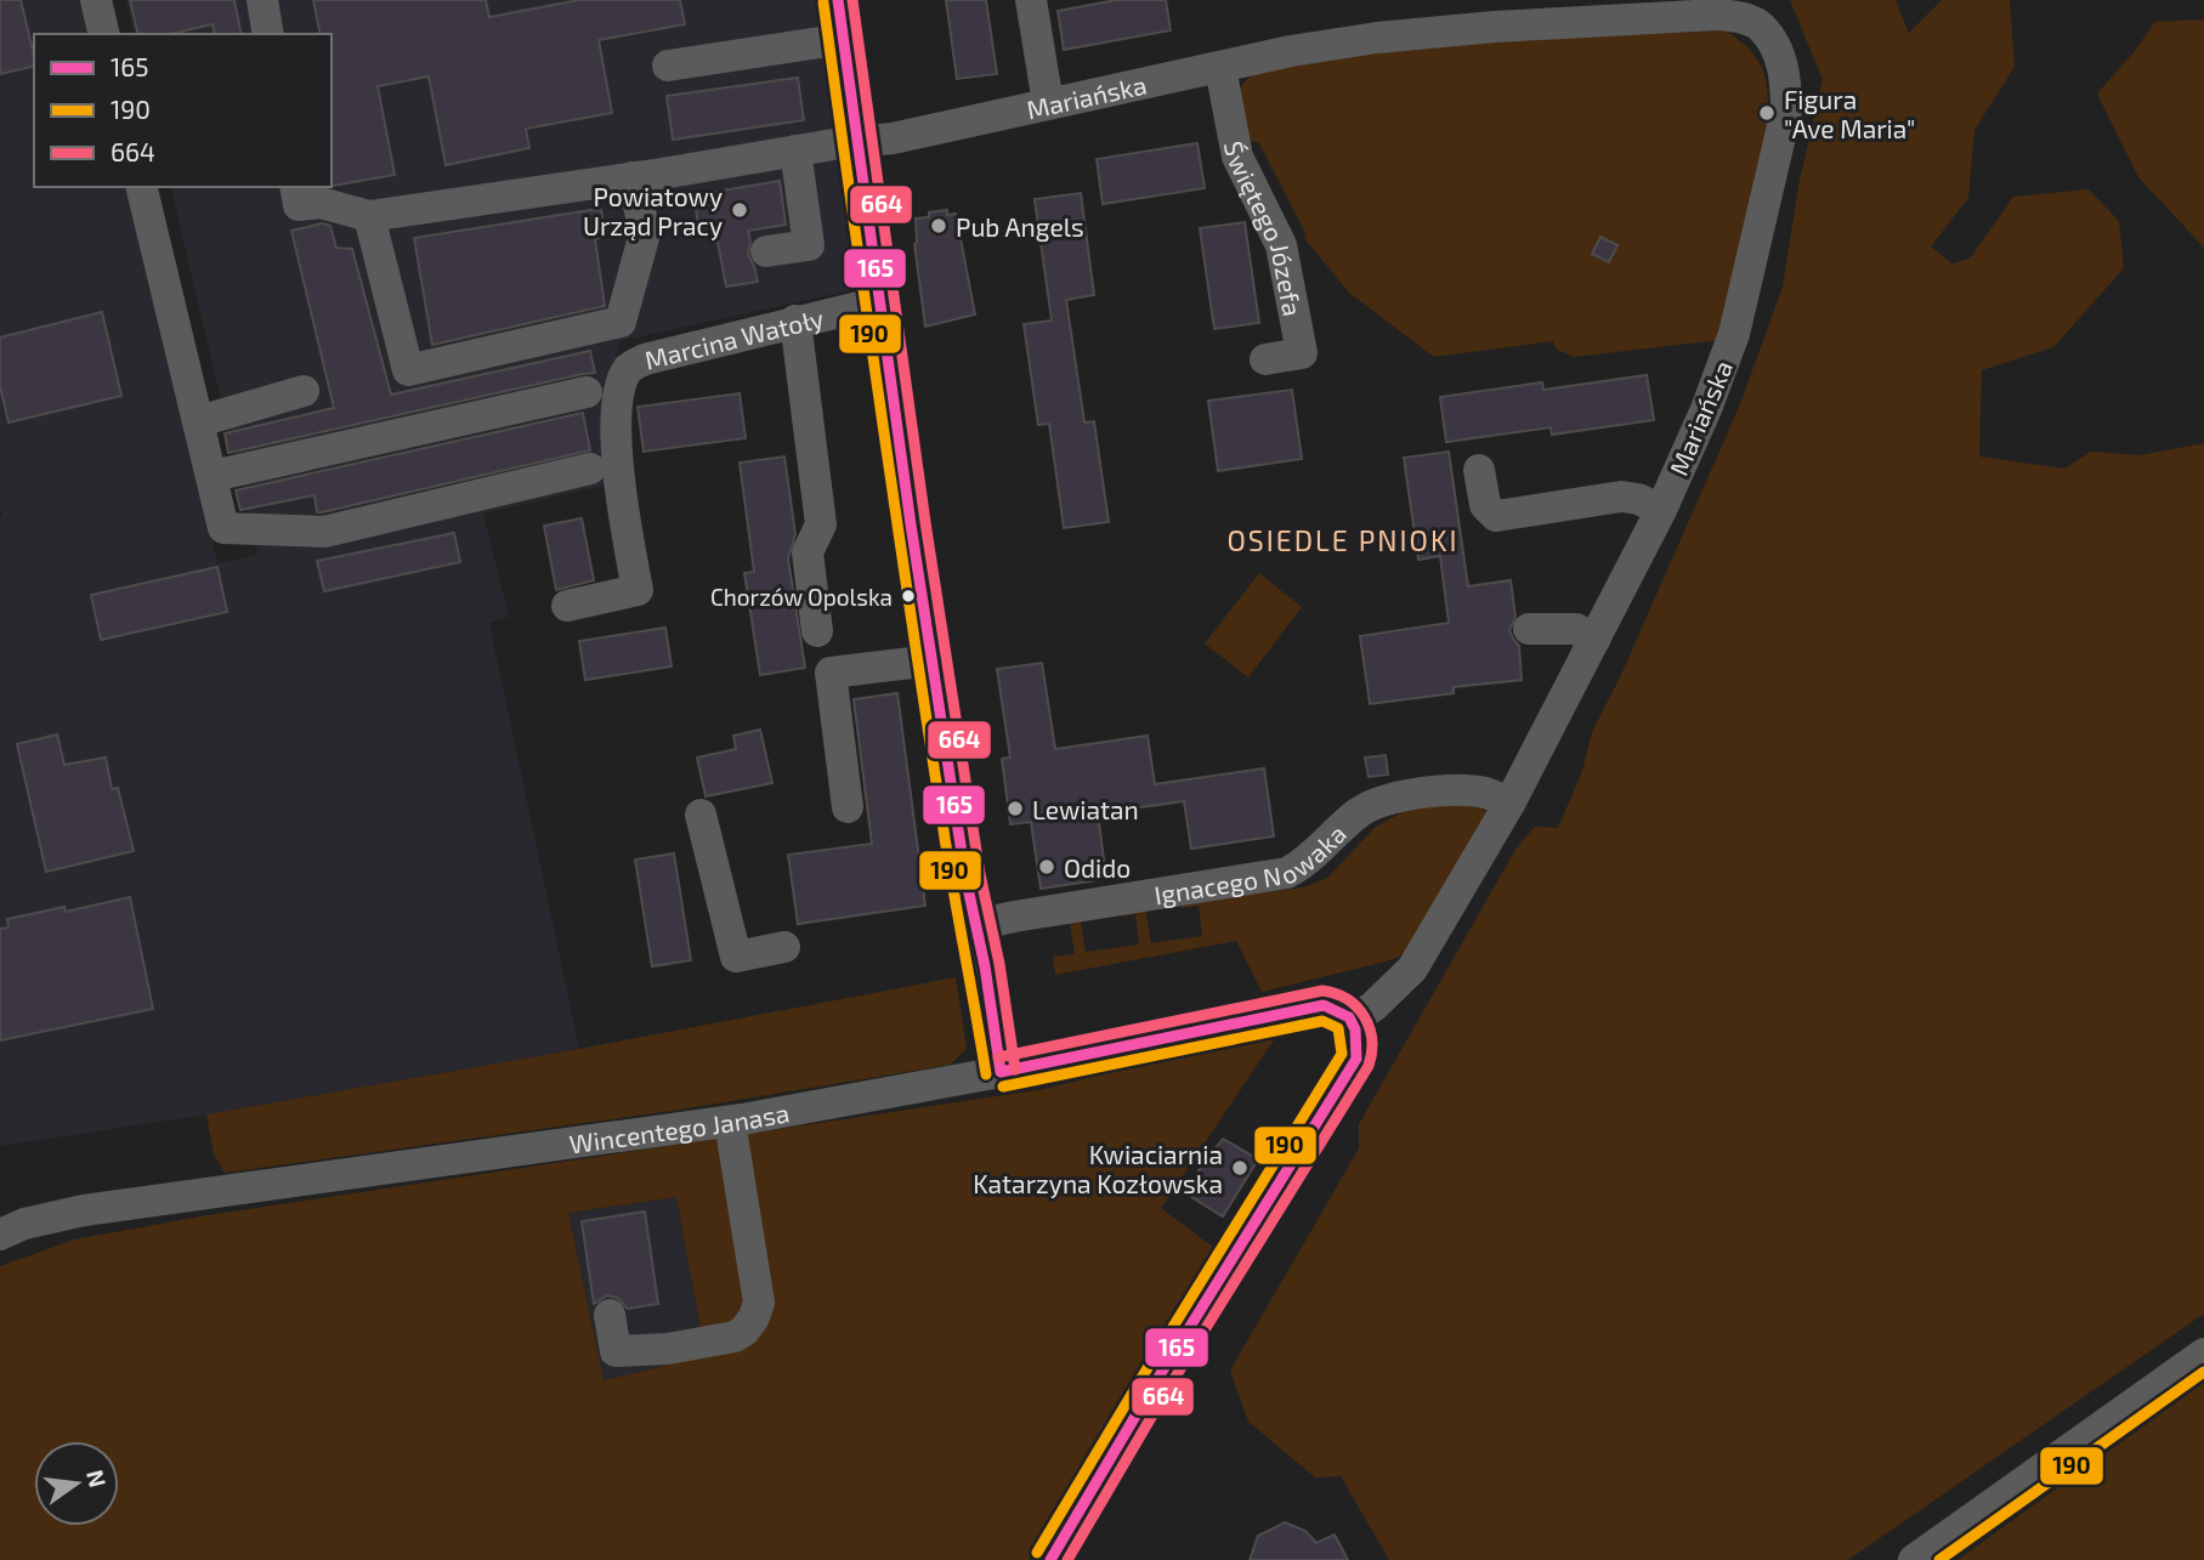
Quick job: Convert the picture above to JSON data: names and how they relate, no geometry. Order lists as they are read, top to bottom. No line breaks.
{"streets":{"street":["Mariańska","Świętego Józefa","Marcina Watoły","Ignacego Nowaka","Wincentego Janasa"]},"crossings":[["Mariańska","Świętego Józefa"],["Mariańska","Ignacego Nowaka"],["Mariańska","Wincentego Janasa"]],"districts":["OSIEDLE PNIOKI"],"places":["Figura \"Ave Maria\"","Powiatowy Urząd Pracy","Pub Angels","Chorzów Opolska","Lewiatan","Odido","Kwiaciarnia Katarzyna Kozłowska"],"lines":["transit line 165","transit line 664","transit line 190"],"legend":["165","190","664"],"north":"right"}
